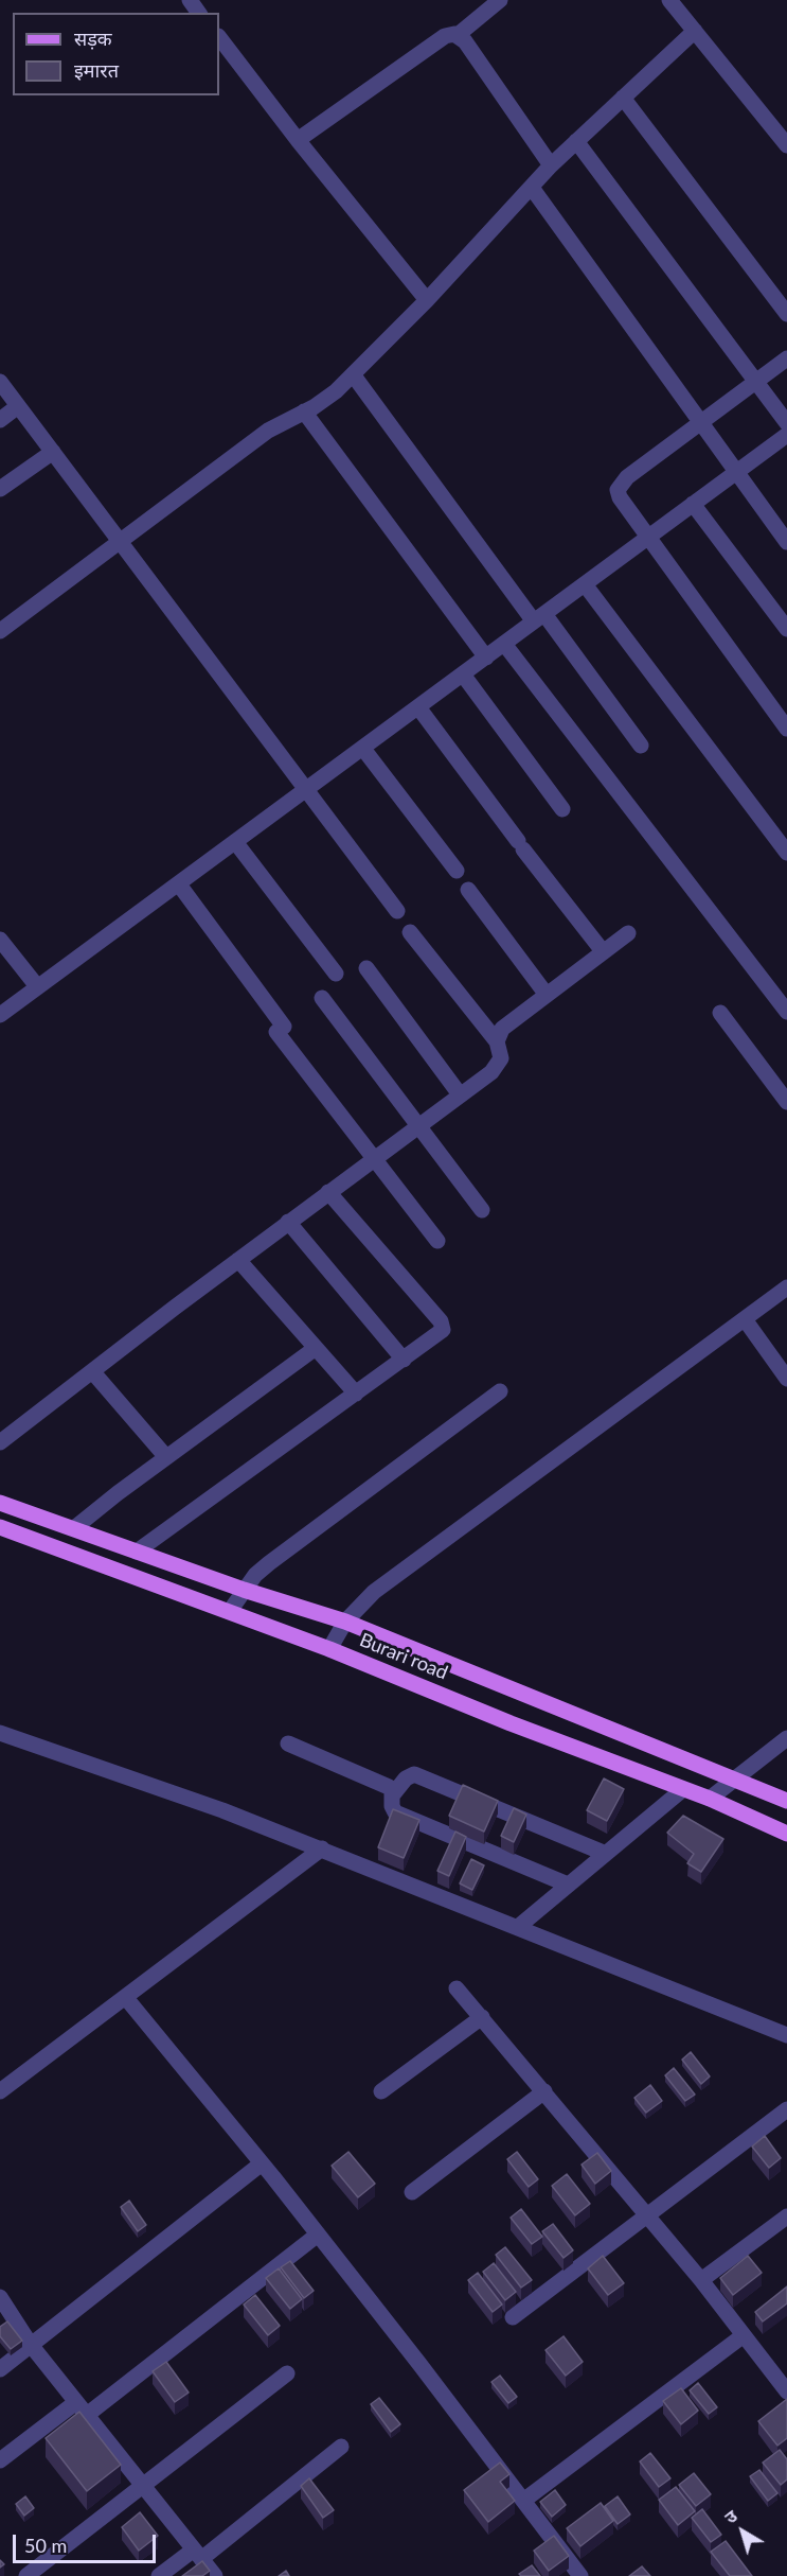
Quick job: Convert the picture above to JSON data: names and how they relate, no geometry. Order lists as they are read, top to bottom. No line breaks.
{"streets":{"main road":["Burari road"]},"legend":["सड़क","इमारत"],"scale_bar":"50 m","north":"top left"}
